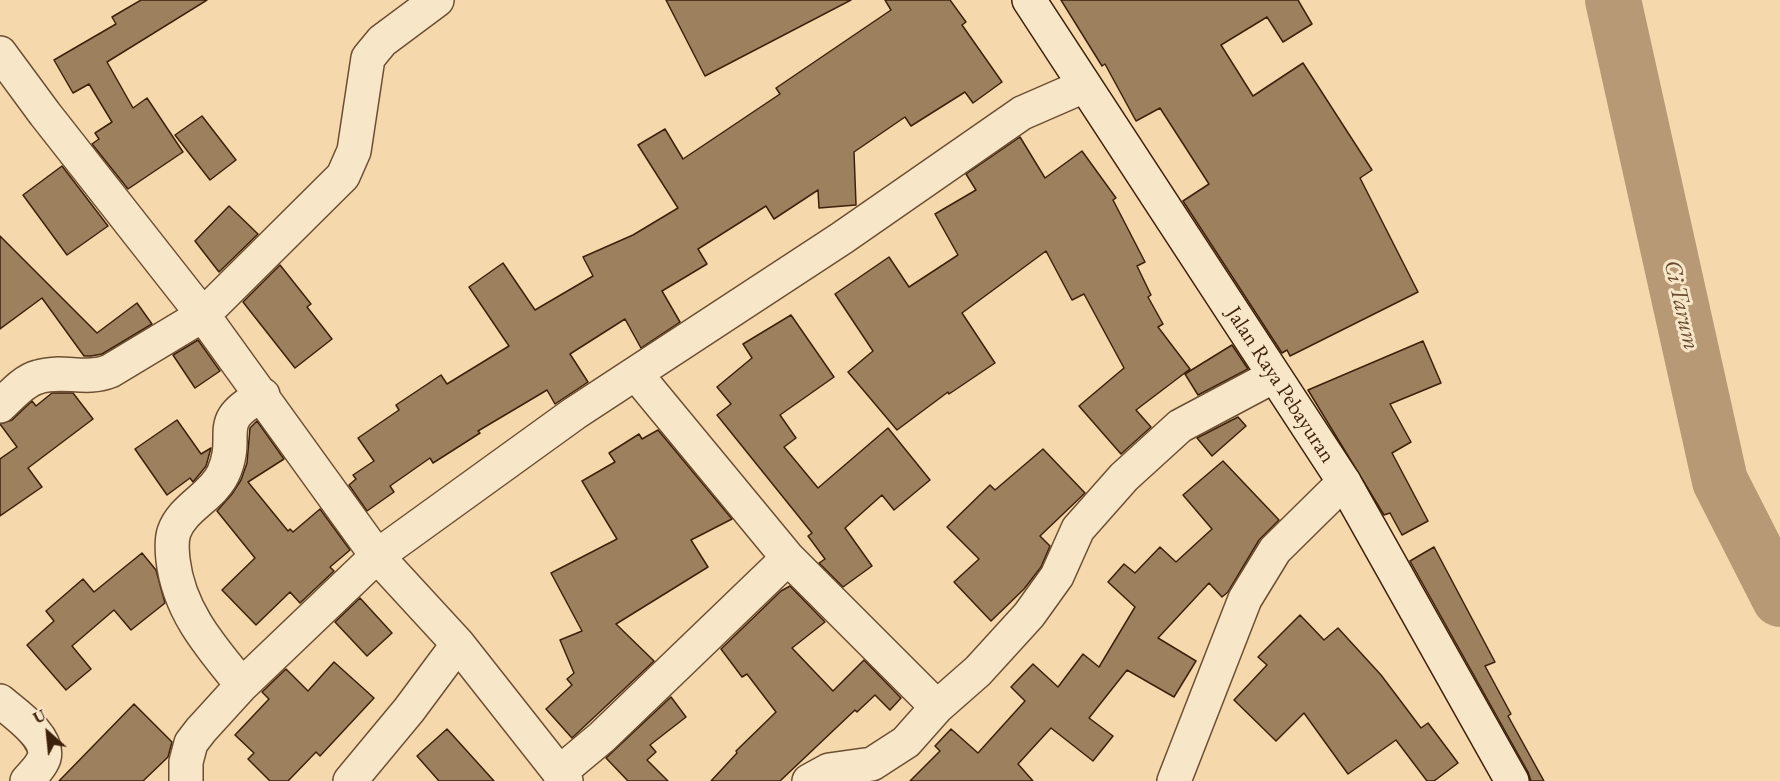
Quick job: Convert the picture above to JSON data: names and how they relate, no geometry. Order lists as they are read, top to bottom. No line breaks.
{"streets":{"street":["Jalan Raya Pebayuran"]},"water":["Ci Tarum"],"north":"top left"}
